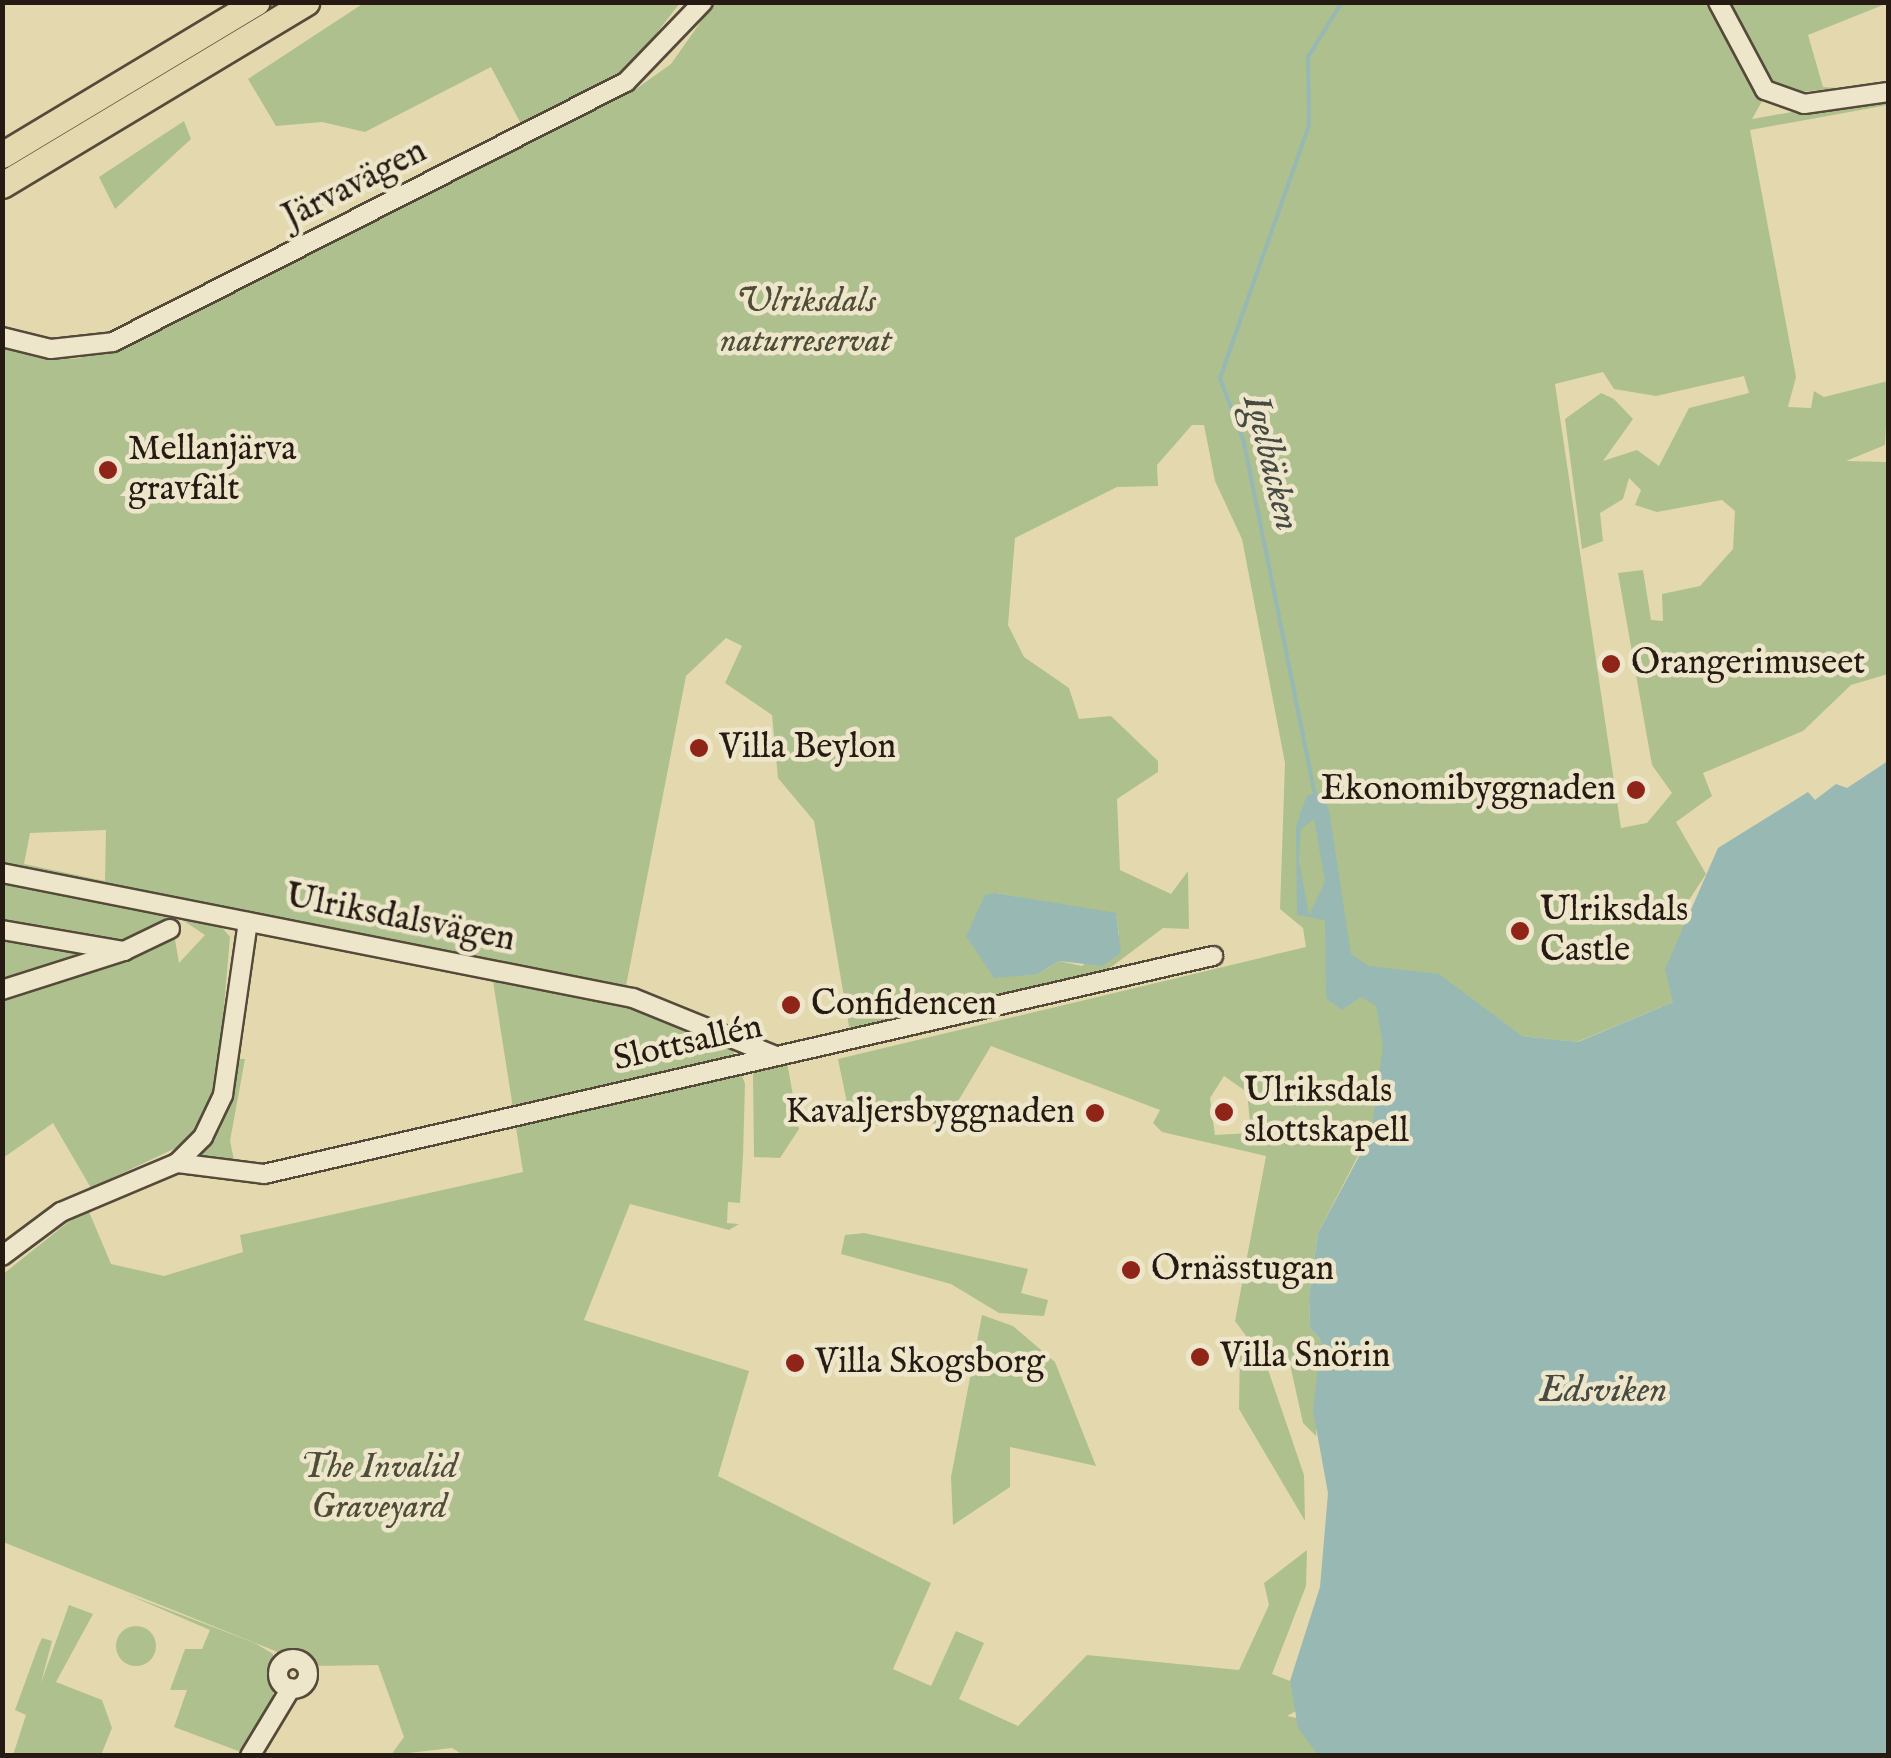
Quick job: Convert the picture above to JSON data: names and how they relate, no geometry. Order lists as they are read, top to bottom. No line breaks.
{"streets":{"street":["Järvavägen","Ulriksdalsvägen","Slottsallén"]},"crossings":[["Ulriksdalsvägen","Slottsallén"]],"water":["Igelbäcken","Edsviken"],"parks":["Ulriksdals naturreservat","The Invalid Graveyard"],"places":["Mellanjärva gravfält","Orangerimuseet","Villa Beylon","Ekonomibyggnaden","Ulriksdals Castle","Confidencen","Ulriksdals slottskapell","Kavaljersbyggnaden","Ornässtugan","Villa Snörin","Villa Skogsborg"]}
